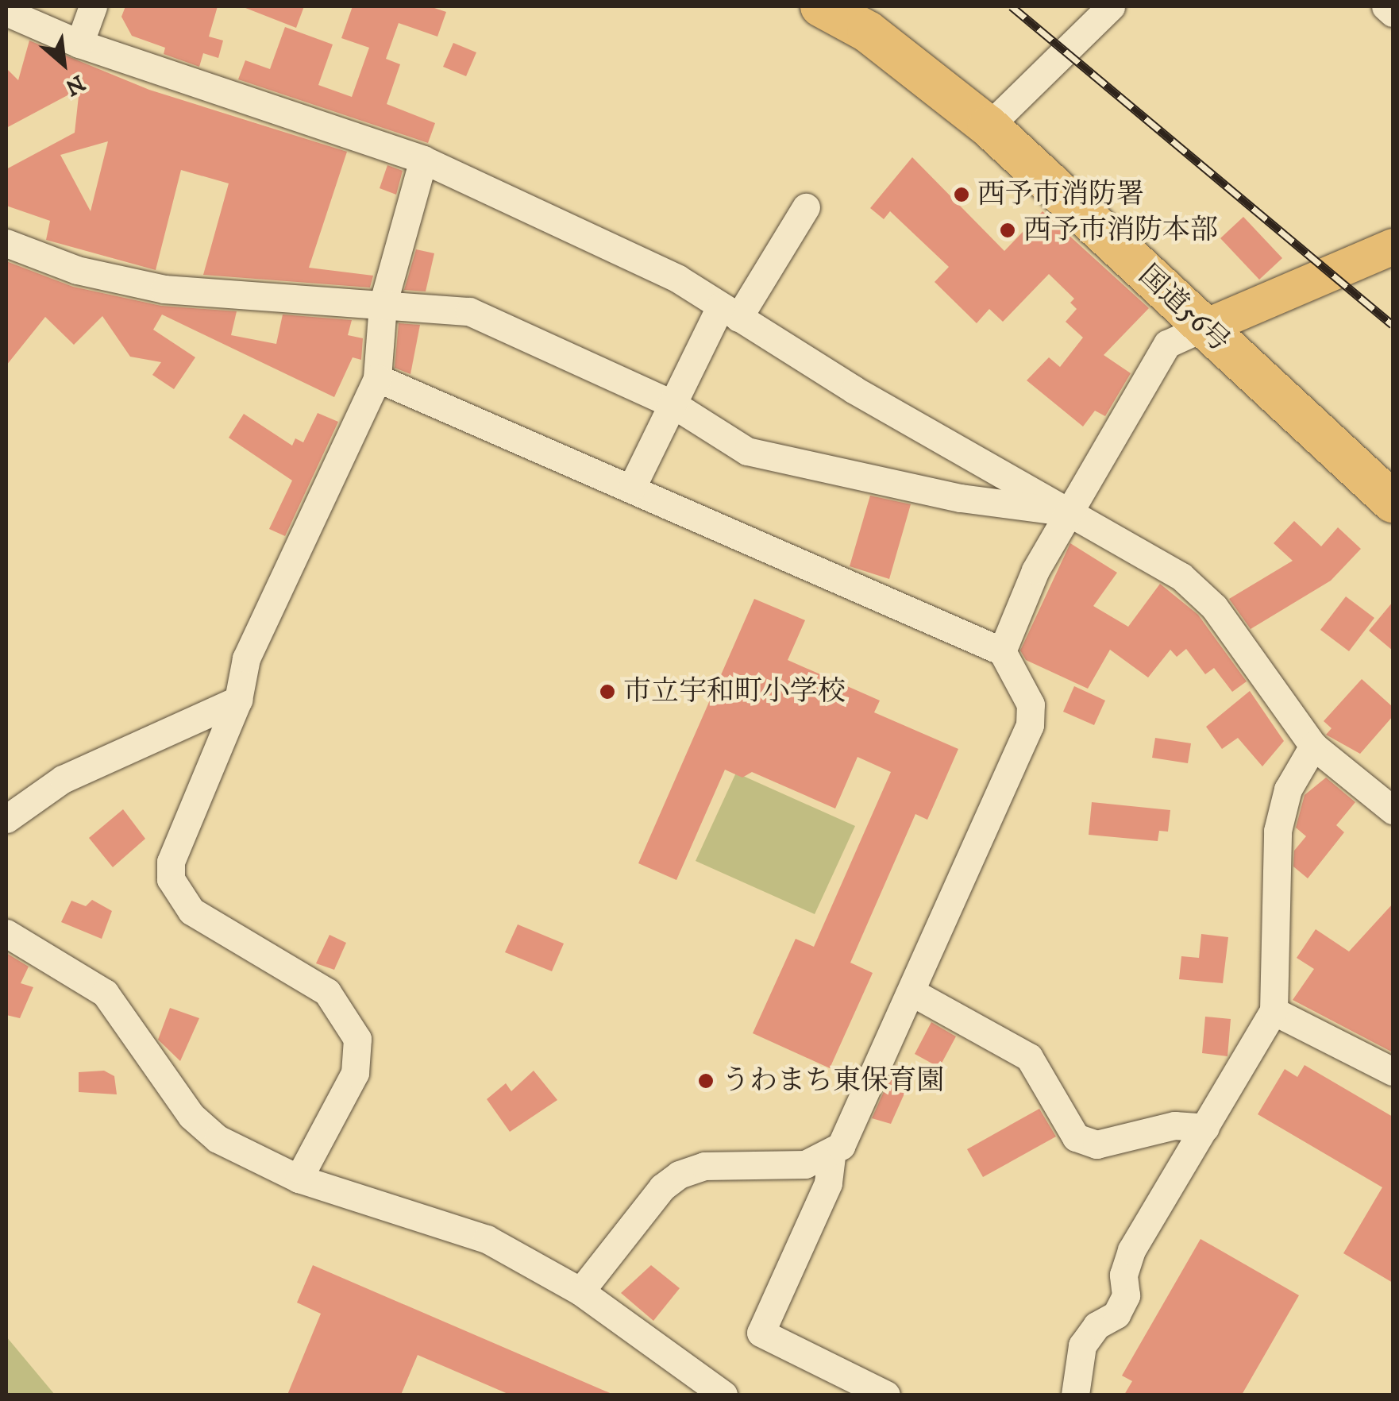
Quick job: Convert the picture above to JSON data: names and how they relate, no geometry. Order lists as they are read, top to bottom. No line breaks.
{"streets":{"highway":["国道56号"]},"places":["西予市消防署","西予市消防本部","市立宇和町小学校","うわまち東保育園"],"north":"bottom right"}
